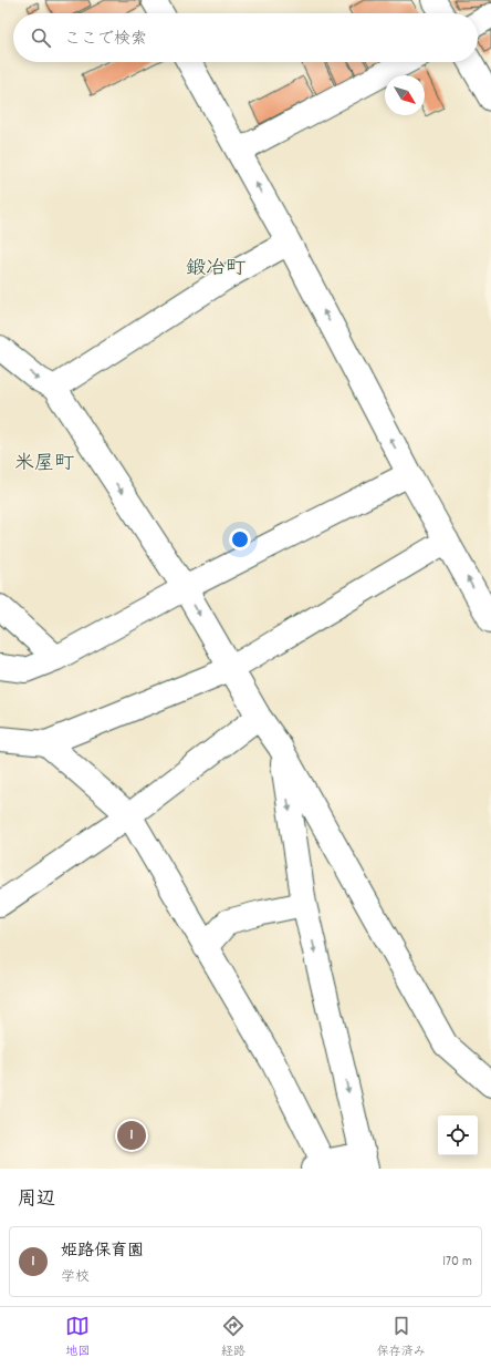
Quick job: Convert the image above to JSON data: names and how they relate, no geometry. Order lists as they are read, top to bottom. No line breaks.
{"districts":["鍛冶町","米屋町"],"north":"bottom right","page":{"search":"ここで検索","pins":"1","heading":"周辺","list":[{"mark":"1","name":"姫路保育園","note":"学校","value":"170 m"}],"nav":["地図","経路","保存済み"]}}
